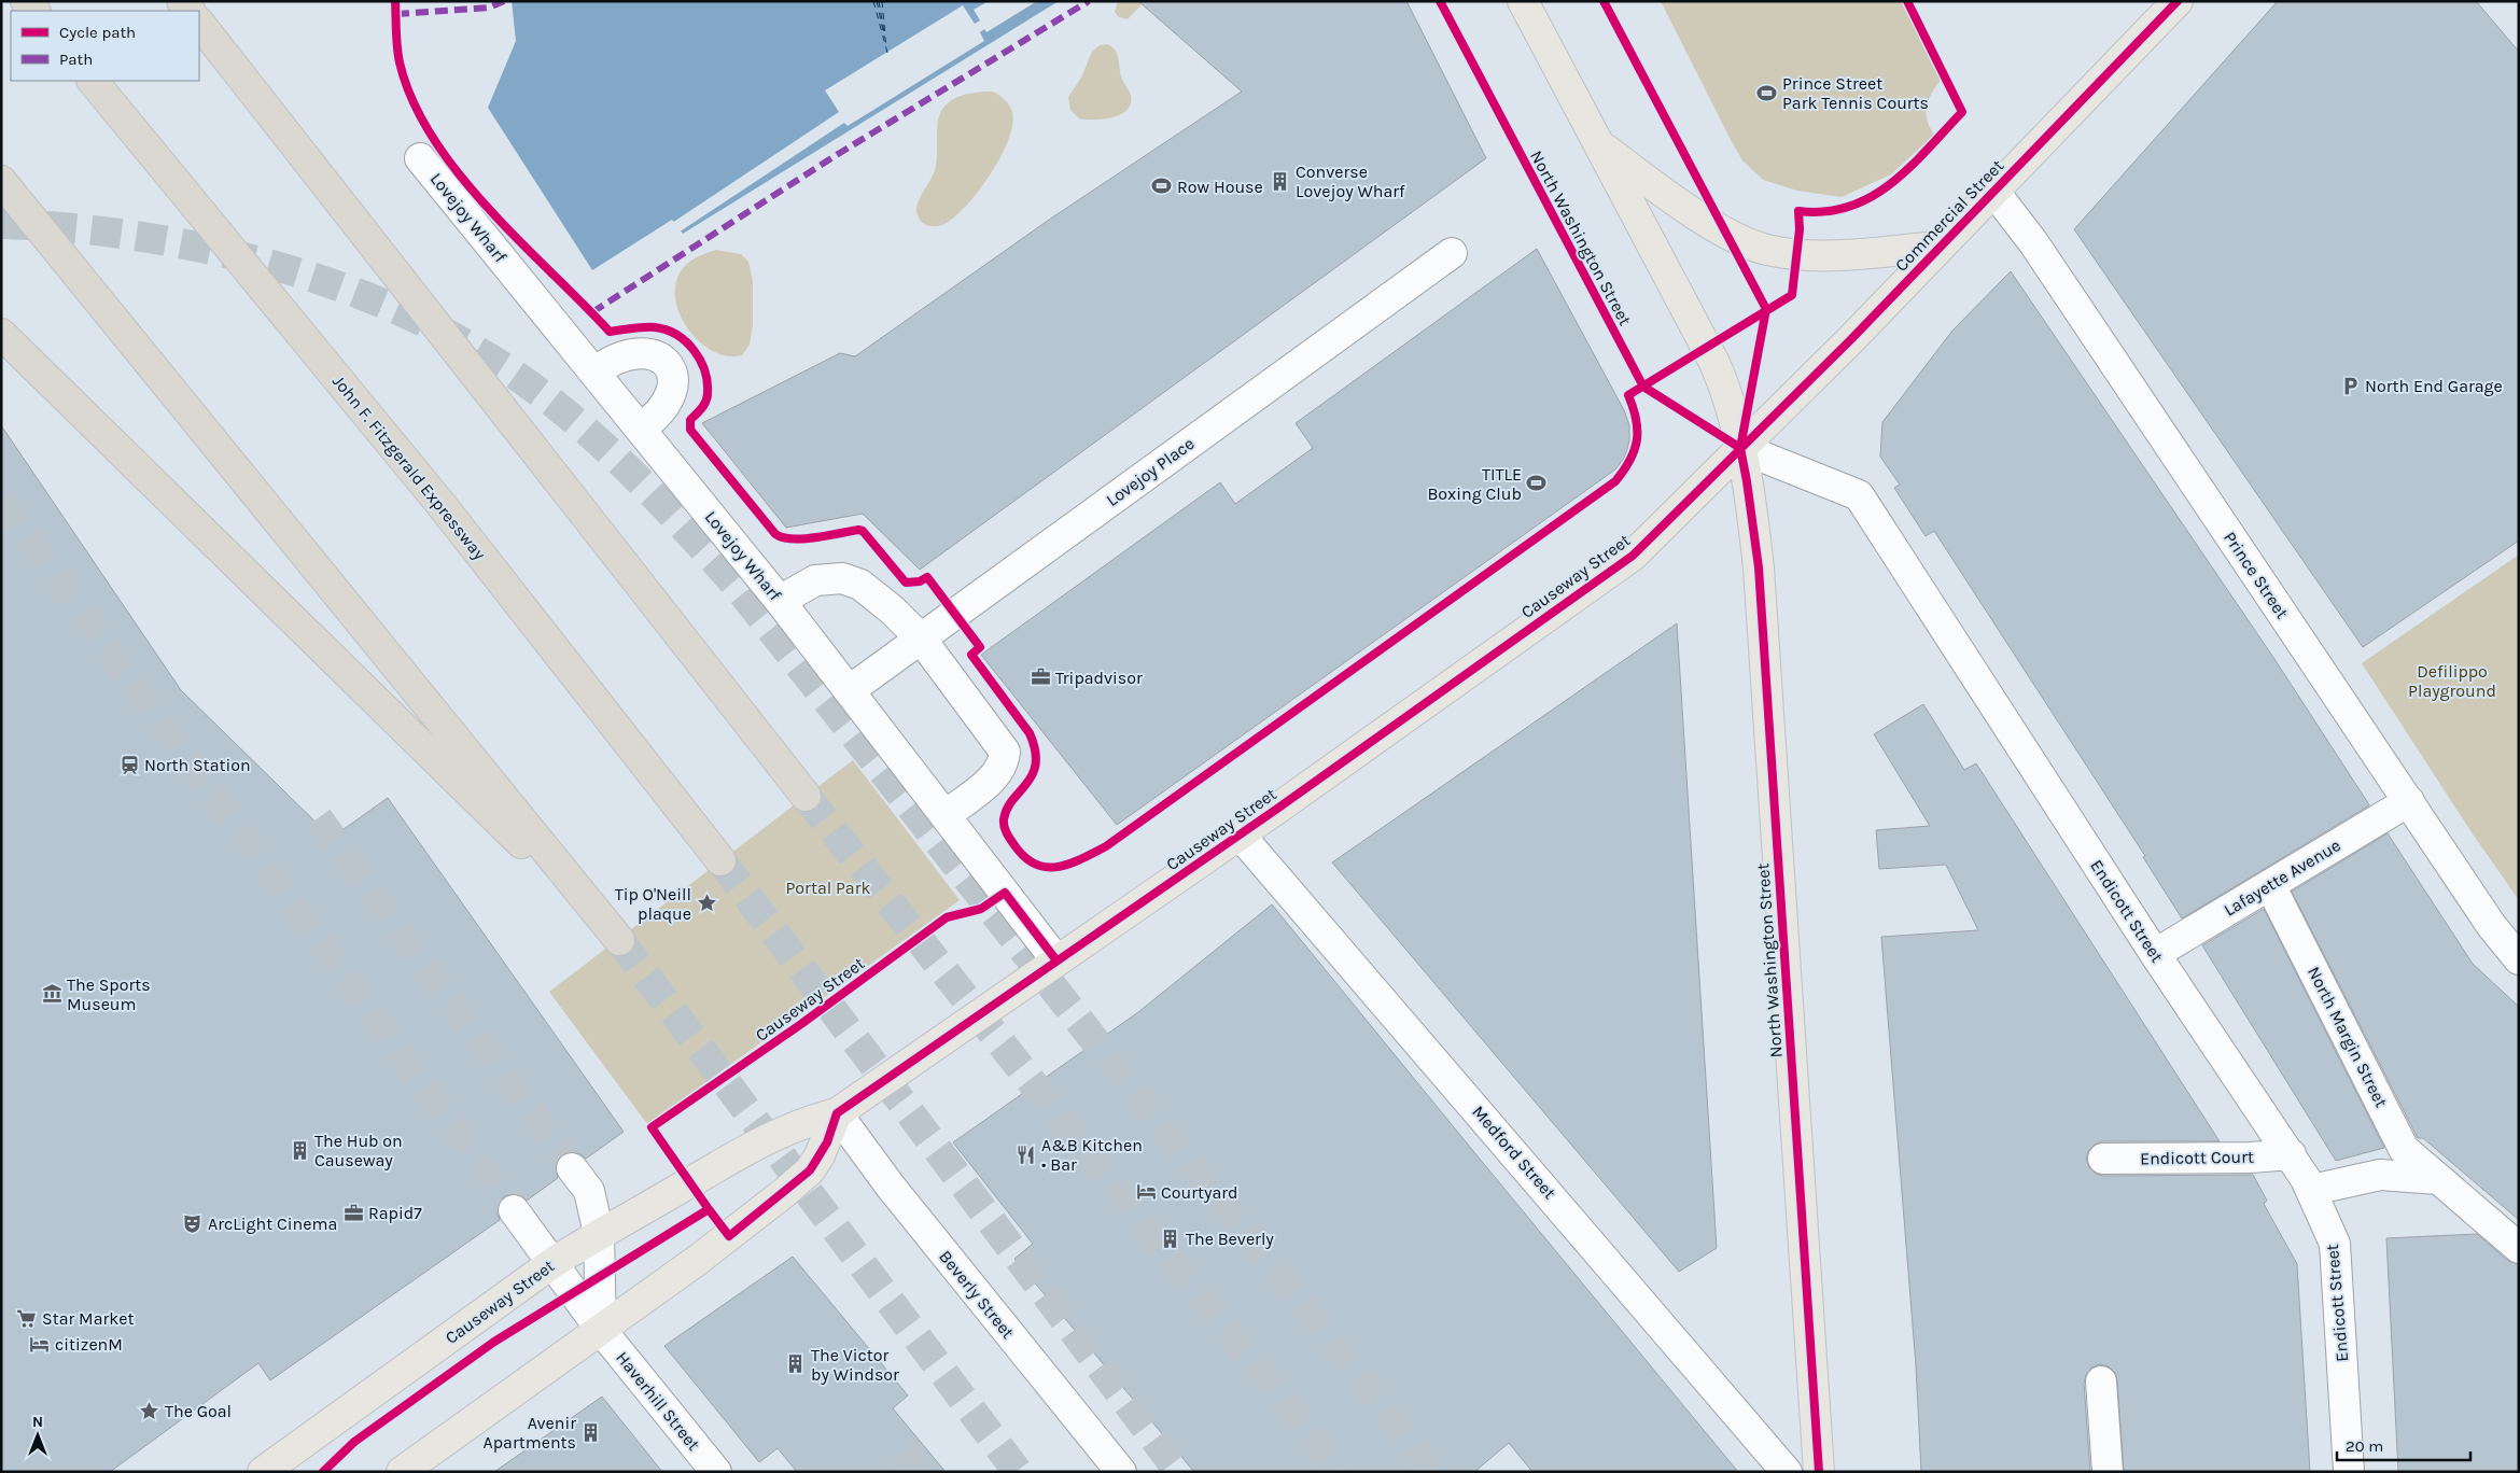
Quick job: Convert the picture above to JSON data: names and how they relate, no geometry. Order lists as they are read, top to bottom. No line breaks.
{"streets":{"highway":["John F. Fitzgerald Expressway"],"main road":["Commercial Street","North Washington Street","Causeway Street"],"street":["Lovejoy Wharf","Lovejoy Place","Prince Street","Lafayette Avenue","Endicott Street","North Margin Street","Medford Street","Endicott Court","Beverly Street","Haverhill Street"]},"crossings":[["Commercial Street","North Washington Street"],["Commercial Street","Prince Street"],["Commercial Street","Causeway Street"],["Commercial Street","Endicott Street"],["Lovejoy Wharf","Lovejoy Place"],["Lovejoy Wharf","Causeway Street"],["North Washington Street","Causeway Street"],["North Washington Street","Endicott Street"],["Prince Street","Lafayette Avenue"],["Causeway Street","Endicott Street"],["Causeway Street","Medford Street"],["Causeway Street","Beverly Street"],["Causeway Street","Haverhill Street"],["Lafayette Avenue","Endicott Street"],["Lafayette Avenue","North Margin Street"],["Endicott Street","Endicott Court"]],"parks":["Defilippo Playground","Portal Park"],"places":{"sports":["Prince Street Park Tennis Courts","Row House","TITLE Boxing Club"],"building":["Converse Lovejoy Wharf","The Hub on Causeway","The Beverly","The Victor by Windsor","Avenir Apartments"],"parking":["North End Garage"],"office":["Tripadvisor","Rapid7"],"station":["North Station"],"place":["Tip O'Neill plaque","The Goal"],"museum":["The Sports Museum"],"restaurant":["A&B Kitchen • Bar"],"hotel":["Courtyard","citizenM"],"theatre":["ArcLight Cinema"],"supermarket":["Star Market"]},"legend":["Cycle path","Path"],"scale_bar":"20 m","north":"top"}
